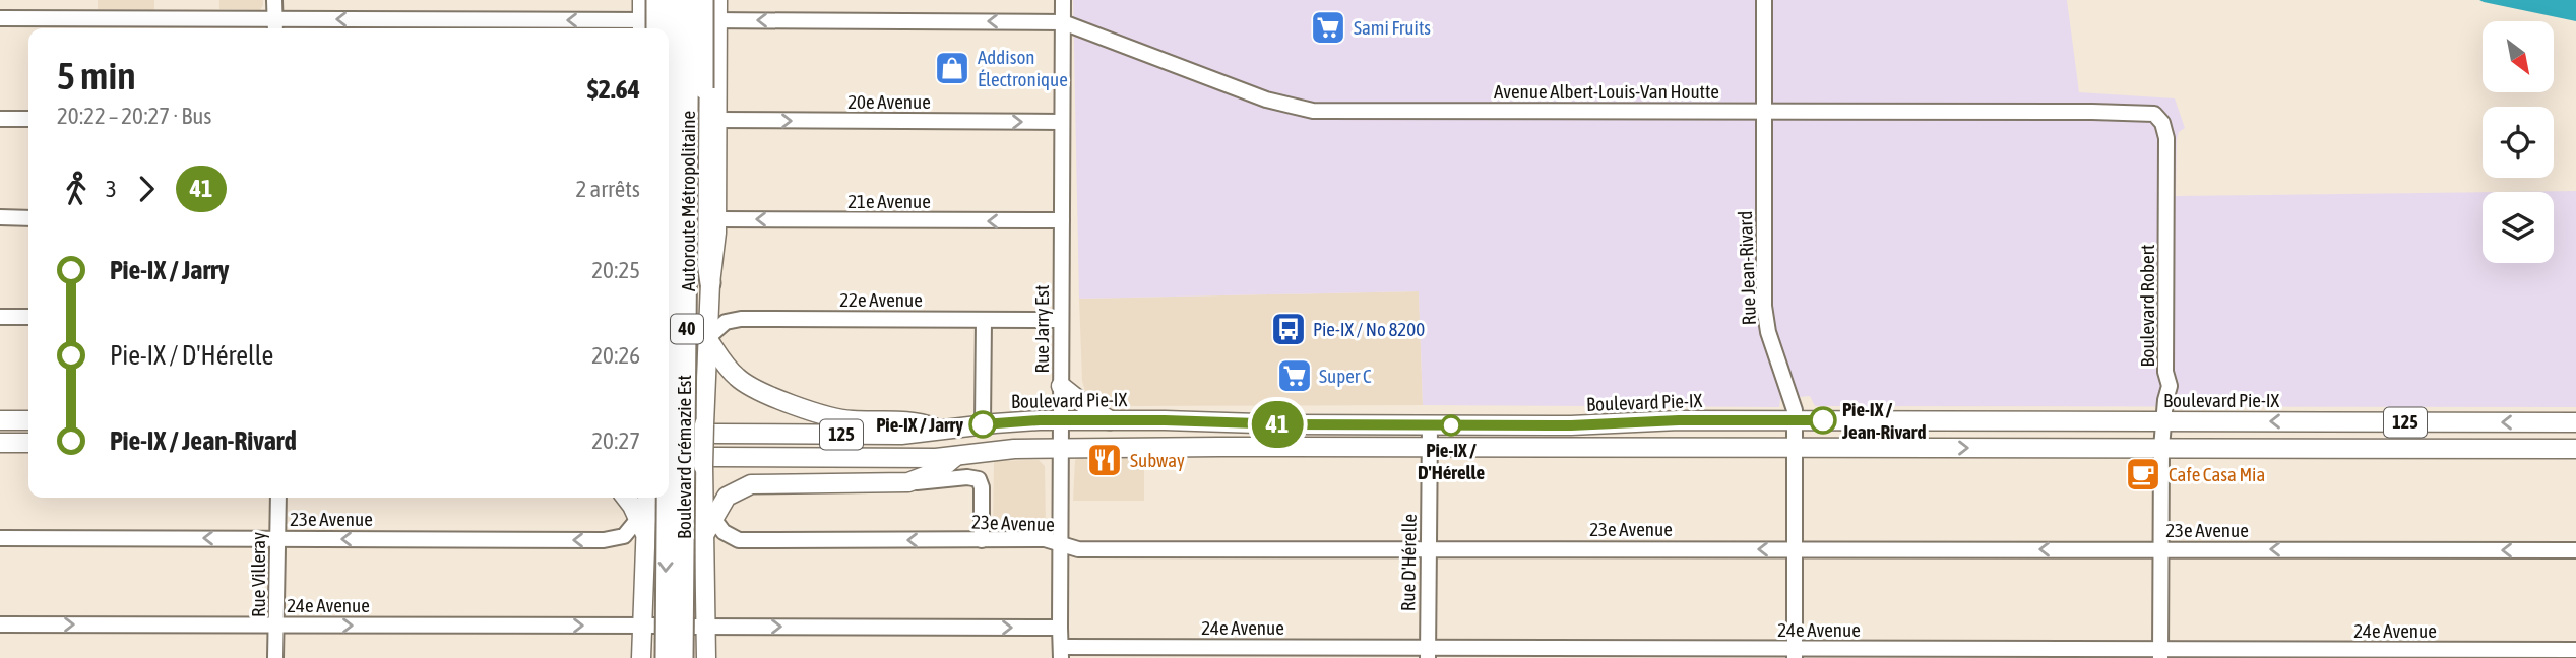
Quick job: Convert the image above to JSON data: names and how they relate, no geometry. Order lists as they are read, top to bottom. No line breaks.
{"streets":{"highway":["Autoroute Métropolitaine","40"],"main road":["Boulevard Pie-IX","125","Boulevard Crémazie Est"],"street":["Avenue Albert-Louis-Van Houtte","20e Avenue","21e Avenue","Rue Jean-Rivard","22e Avenue","Boulevard Robert","Rue Jarry Est","23e Avenue","Rue D'Hérelle","Rue Villeray","24e Avenue"]},"crossings":[["Avenue Albert-Louis-Van Houtte","Rue Jean-Rivard"],["Avenue Albert-Louis-Van Houtte","Boulevard Robert"],["Avenue Albert-Louis-Van Houtte","Rue Jarry Est"],["20e Avenue","Rue Jarry Est"],["20e Avenue","Boulevard Crémazie Est"],["21e Avenue","Rue Jarry Est"],["21e Avenue","Boulevard Crémazie Est"],["Rue Jean-Rivard","Boulevard Pie-IX"],["Rue Jean-Rivard","125"],["Rue Jean-Rivard","23e Avenue"],["Rue Jean-Rivard","24e Avenue"],["22e Avenue","Rue Jarry Est"],["22e Avenue","Boulevard Crémazie Est"],["Boulevard Robert","Boulevard Pie-IX"],["Boulevard Robert","125"],["Boulevard Robert","23e Avenue"],["Boulevard Robert","24e Avenue"],["Rue Jarry Est","Boulevard Pie-IX"],["Rue Jarry Est","125"],["Rue Jarry Est","23e Avenue"],["Rue Jarry Est","24e Avenue"],["Boulevard Pie-IX","Boulevard Crémazie Est"],["Boulevard Pie-IX","Rue D'Hérelle"],["125","Boulevard Crémazie Est"],["125","Rue D'Hérelle"],["Boulevard Crémazie Est","23e Avenue"],["Boulevard Crémazie Est","24e Avenue"],["23e Avenue","Rue D'Hérelle"],["23e Avenue","Rue Villeray"],["Rue D'Hérelle","24e Avenue"],["Rue Villeray","24e Avenue"]],"one_way":["21e Avenue","23e Avenue"],"places":{"supermarket":["Sami Fruits","Super C"],"shop":["Addison Électronique"],"bus stop":["Pie-IX / No 8200"],"other":["Pie-IX / Jean-Rivard","Pie-IX / Jarry","Pie-IX / D'Hérelle"],"restaurant":["Subway"],"cafe":["Cafe Casa Mia"]},"lines":["bus line 41"],"north":"bottom right","page":{"on_map":"41","heading":["5 min","20:22 – 20:27 · Bus","$2.64"],"legs":["3","41","2 arrêts"],"list":[{"name":"Pie-IX / Jarry","value":"20:25"},{"name":"Pie-IX / D'Hérelle","value":"20:26"},{"name":"Pie-IX / Jean-Rivard","value":"20:27"}]}}
